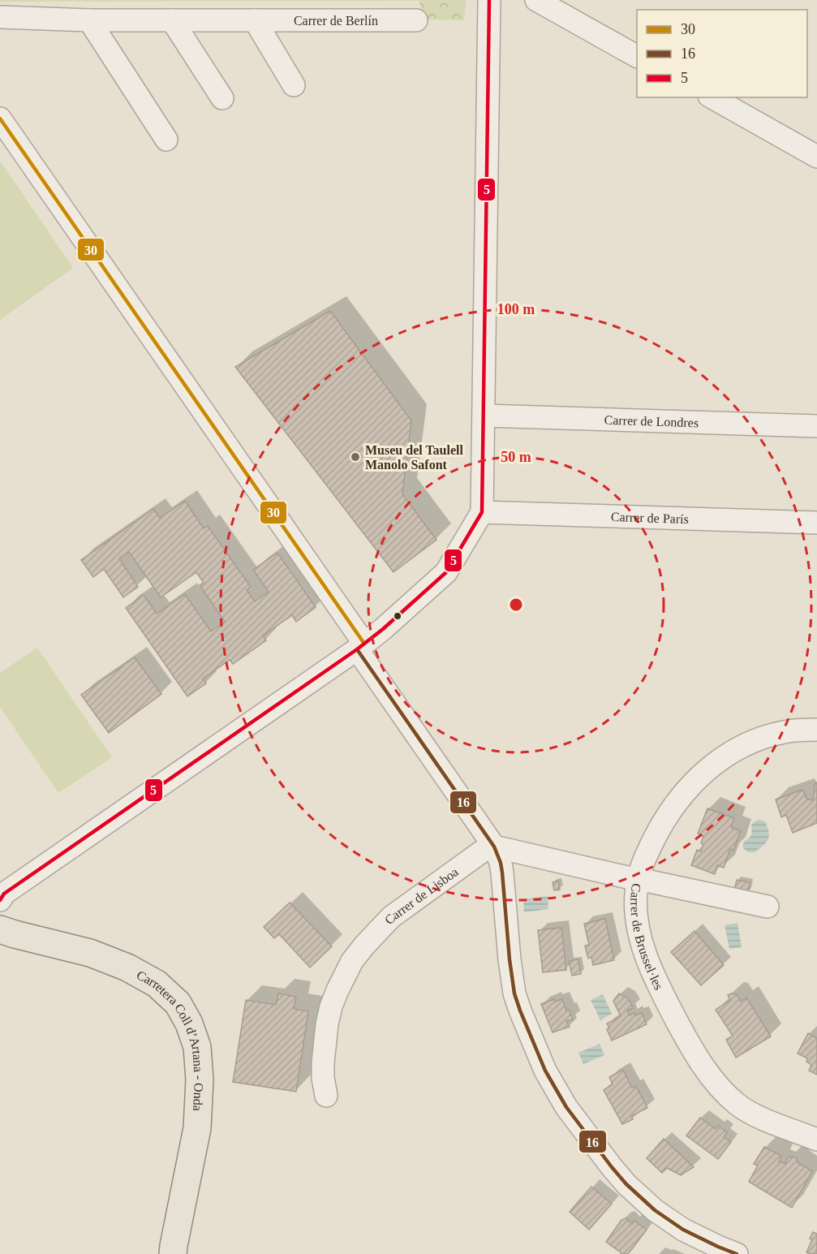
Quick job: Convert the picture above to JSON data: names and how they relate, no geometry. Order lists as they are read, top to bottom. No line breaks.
{"streets":{"main road":["Carretera Coll d’Artana - Onda"],"street":["Carrer de Berlín","Carrer de Londres","Carrer de París","Carrer de Lisboa","Carrer de Brussel·les"]},"places":["Museu del Taulell Manolo Safont"],"lines":["transit line 5","transit line 30","transit line 16"],"legend":["30","16","5"],"rings":["100 m","50 m"]}
